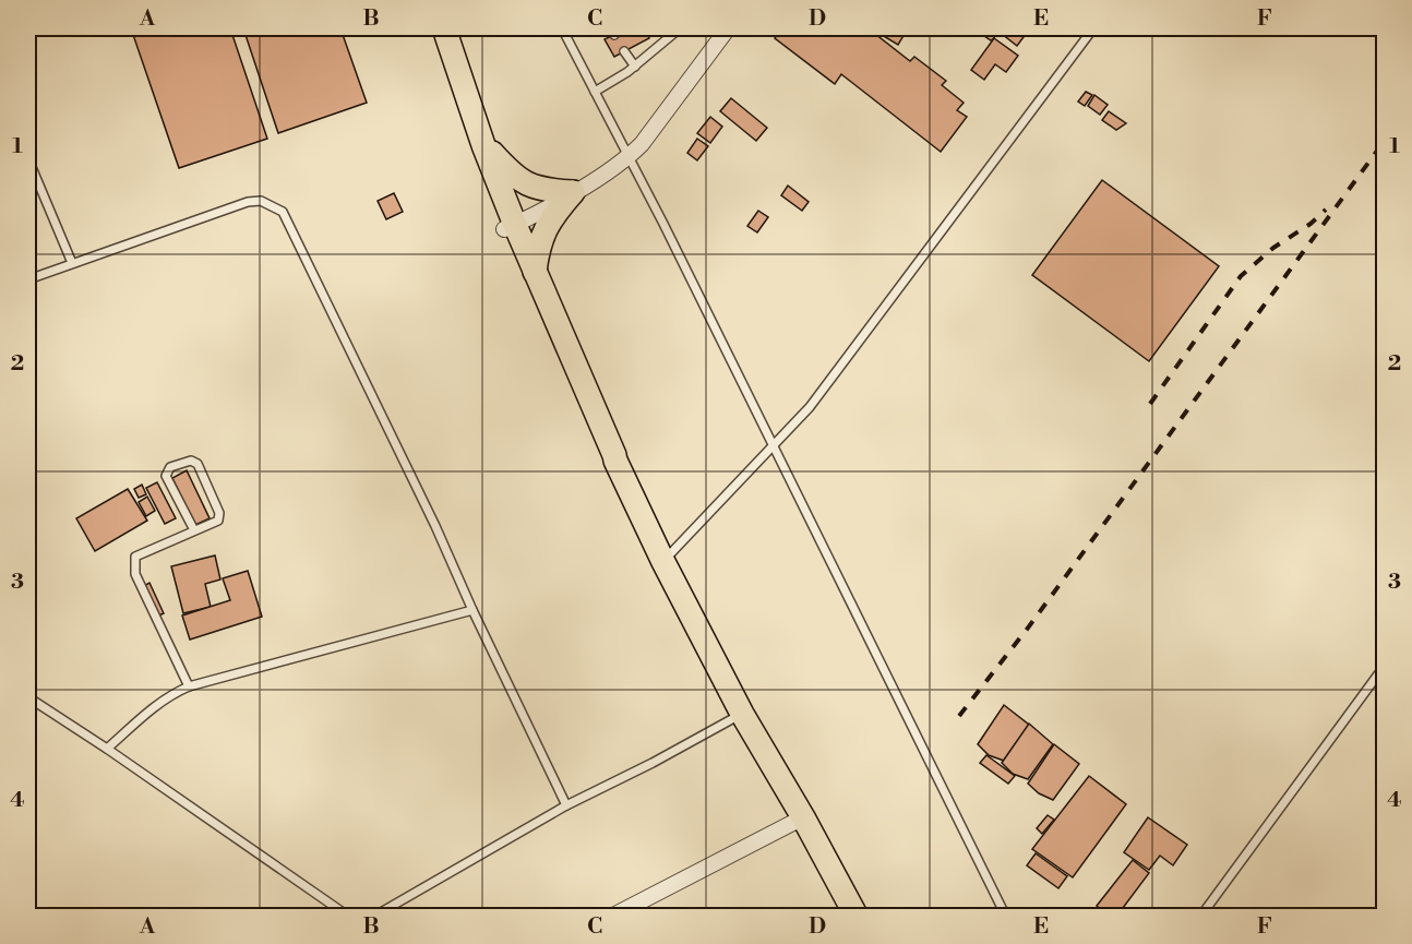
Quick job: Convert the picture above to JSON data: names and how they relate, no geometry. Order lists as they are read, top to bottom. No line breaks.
{"grid":{"columns":["A","B","C","D","E","F"],"rows":["1","2","3","4"]}}
